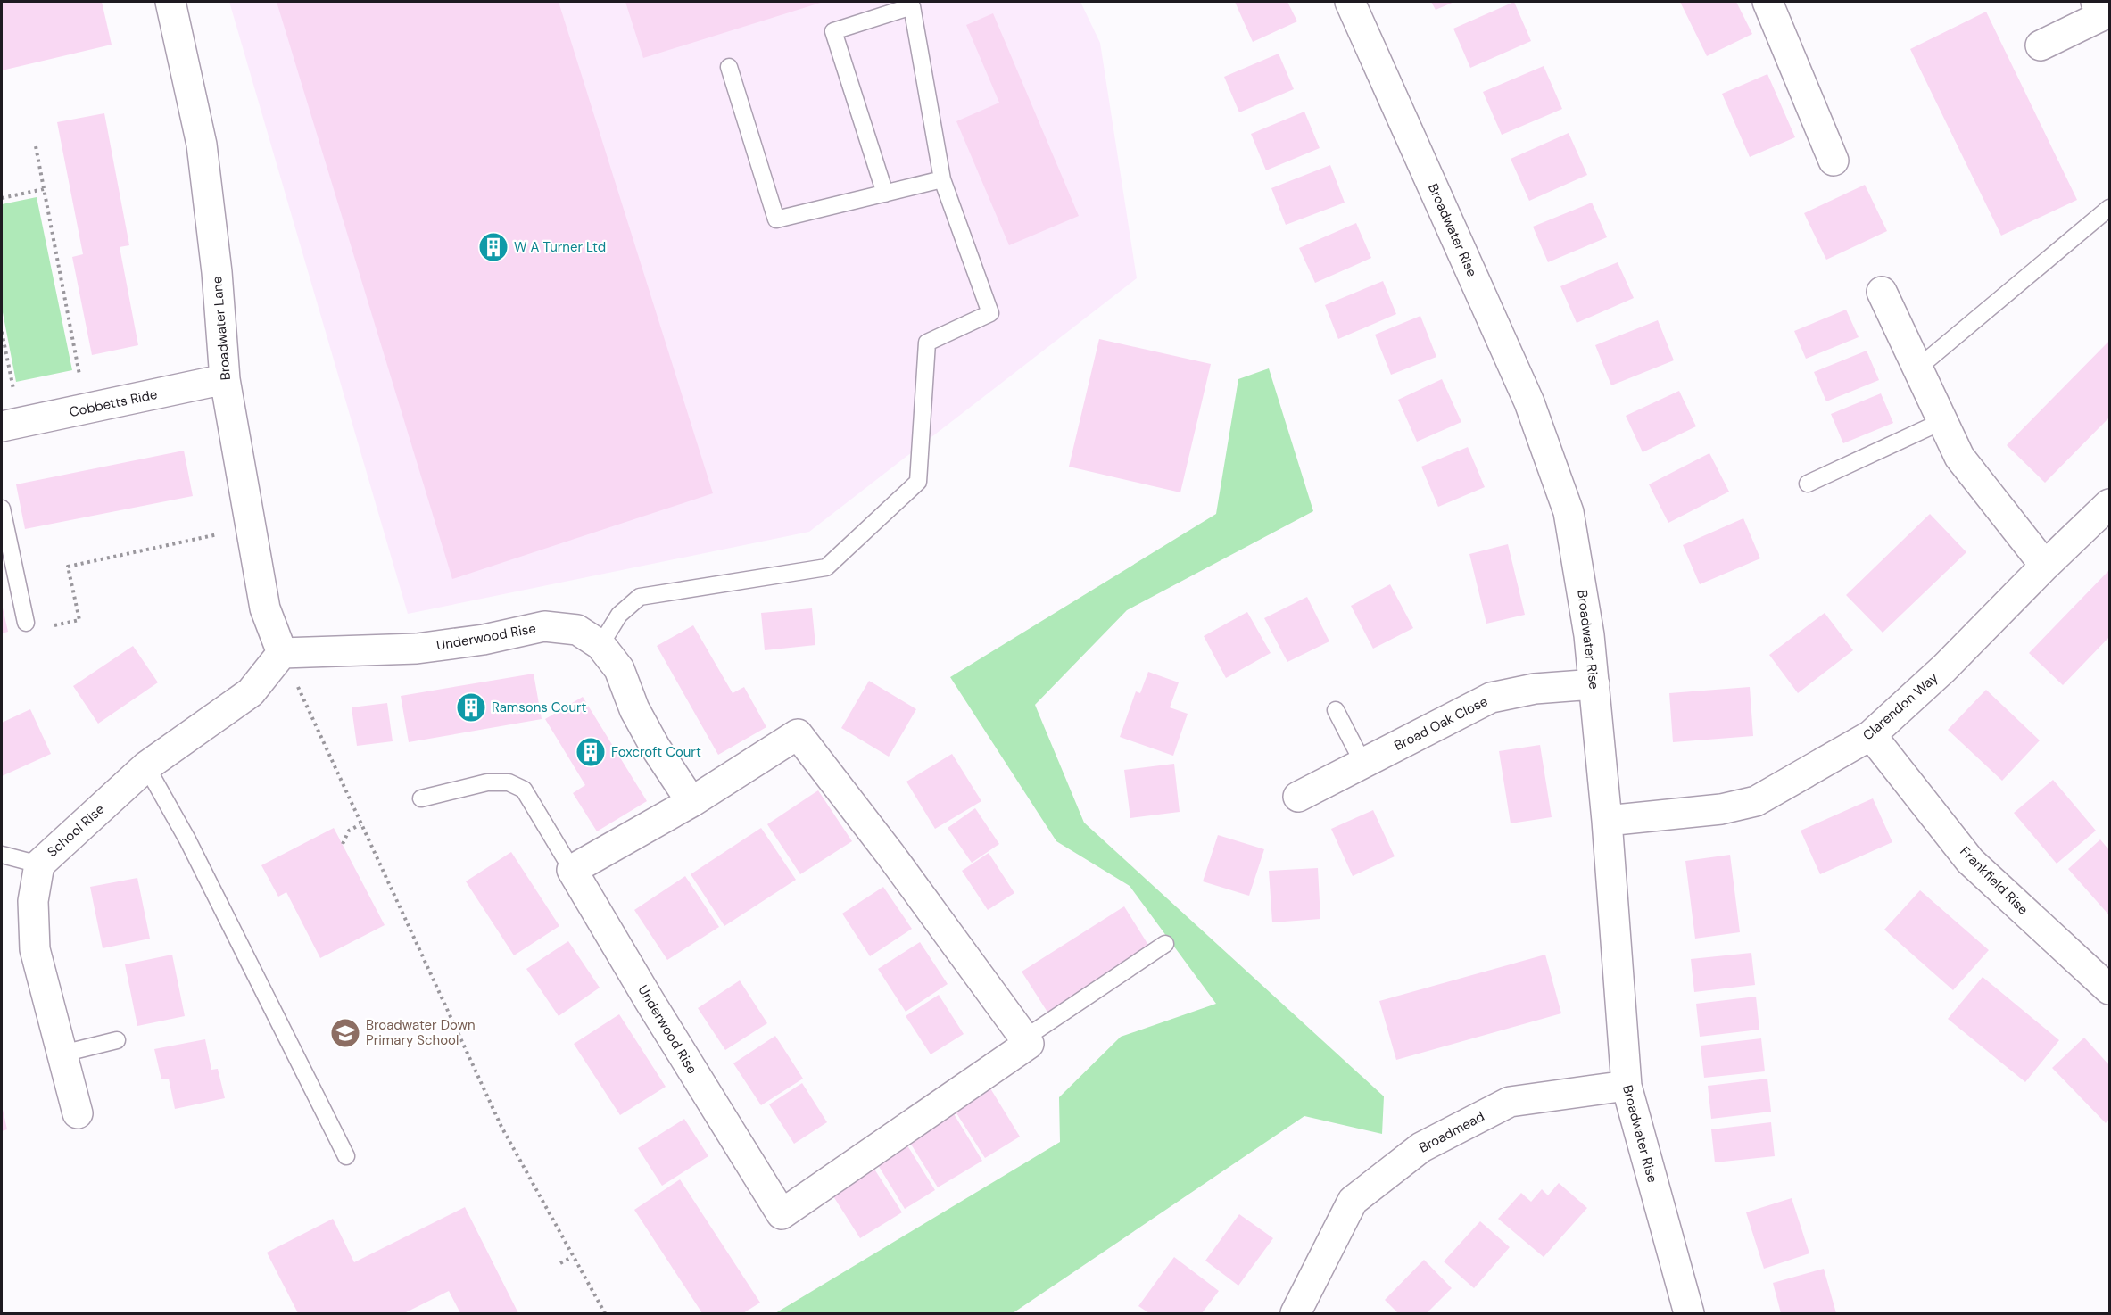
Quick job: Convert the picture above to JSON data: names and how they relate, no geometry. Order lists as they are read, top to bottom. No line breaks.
{"streets":{"street":["Broadwater Rise","Broadwater Lane","Cobbetts Ride","Underwood Rise","Clarendon Way","Broad Oak Close","School Rise","Frankfield Rise","Broadmead"]},"crossings":[["Broadwater Rise","Clarendon Way"],["Broadwater Rise","Broad Oak Close"],["Broadwater Rise","Broadmead"],["Broadwater Lane","Cobbetts Ride"],["Broadwater Lane","Underwood Rise"],["Broadwater Lane","School Rise"],["Underwood Rise","School Rise"],["Clarendon Way","Frankfield Rise"]],"places":{"building":["W A Turner Ltd","Ramsons Court","Foxcroft Court"],"school or university":["Broadwater Down Primary School"]}}
